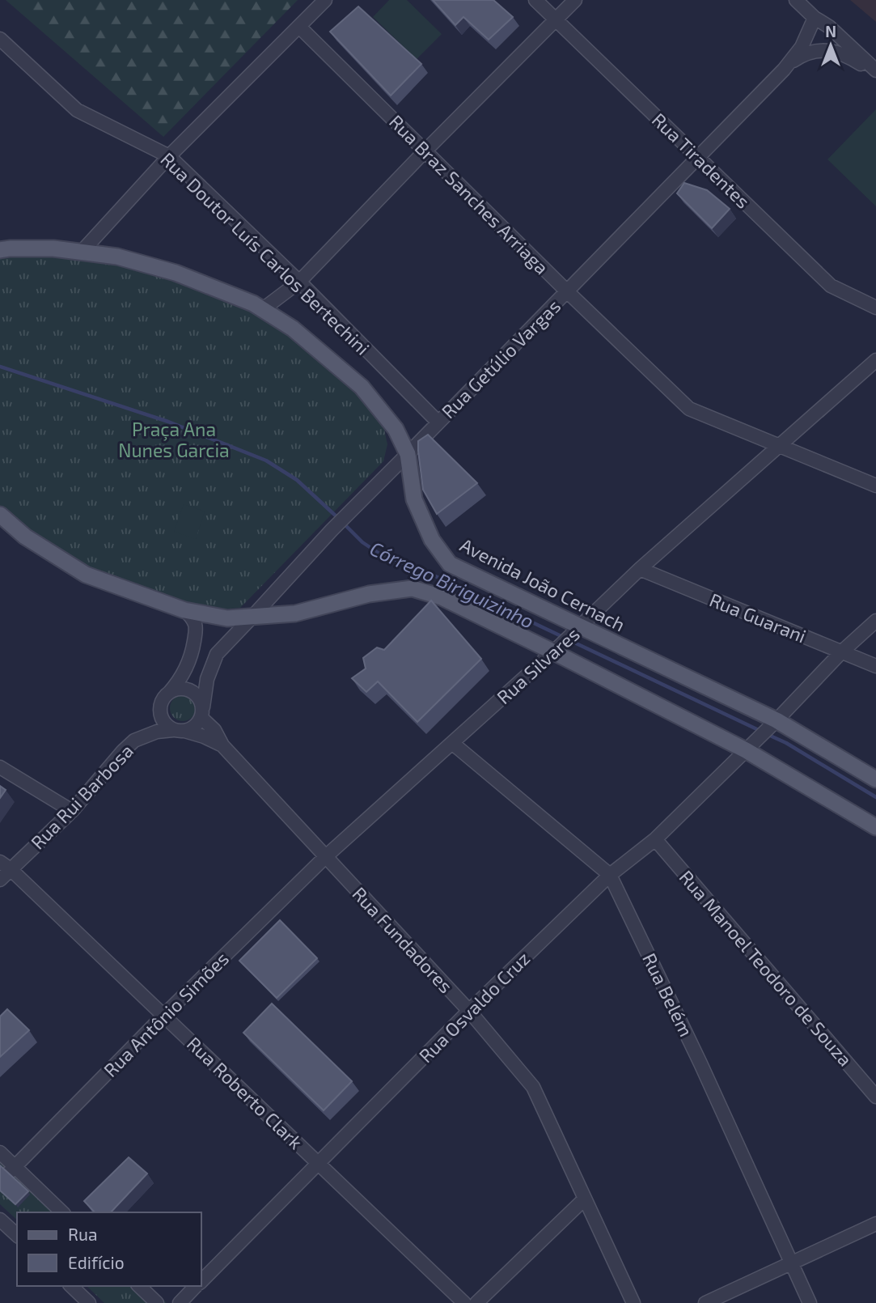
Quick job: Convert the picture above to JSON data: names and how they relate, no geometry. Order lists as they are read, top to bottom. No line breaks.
{"streets":{"main road":["Avenida João Cernach"],"street":["Rua Tiradentes","Rua Braz Sanches Arriaga","Rua Doutor Luís Carlos Bertechini","Rua Getúlio Vargas","Rua Guarani","Rua Silvares","Rua Rui Barbosa","Rua Fundadores","Rua Manoel Teodoro de Souza","Rua Belém","Rua Osvaldo Cruz","Rua Antônio Simões","Rua Roberto Clark"]},"crossings":[["Rua Tiradentes","Rua Getúlio Vargas"],["Rua Braz Sanches Arriaga","Rua Getúlio Vargas"],["Rua Braz Sanches Arriaga","Rua Silvares"],["Rua Doutor Luís Carlos Bertechini","Rua Getúlio Vargas"],["Rua Getúlio Vargas","Avenida João Cernach"],["Rua Getúlio Vargas","Rua Rui Barbosa"],["Rua Getúlio Vargas","Rua Fundadores"],["Avenida João Cernach","Rua Silvares"],["Avenida João Cernach","Rua Osvaldo Cruz"],["Rua Guarani","Rua Silvares"],["Rua Guarani","Rua Osvaldo Cruz"],["Rua Silvares","Rua Fundadores"],["Rua Silvares","Rua Belém"],["Rua Silvares","Rua Antônio Simões"],["Rua Rui Barbosa","Rua Fundadores"],["Rua Rui Barbosa","Rua Roberto Clark"],["Rua Fundadores","Rua Osvaldo Cruz"],["Rua Fundadores","Rua Antônio Simões"],["Rua Manoel Teodoro de Souza","Rua Osvaldo Cruz"],["Rua Belém","Rua Osvaldo Cruz"],["Rua Osvaldo Cruz","Rua Roberto Clark"],["Rua Antônio Simões","Rua Roberto Clark"]],"water":["Córrego Biriguizinho"],"parks":["Praça Ana Nunes Garcia"],"legend":["Rua","Edifício"],"north":"top"}
